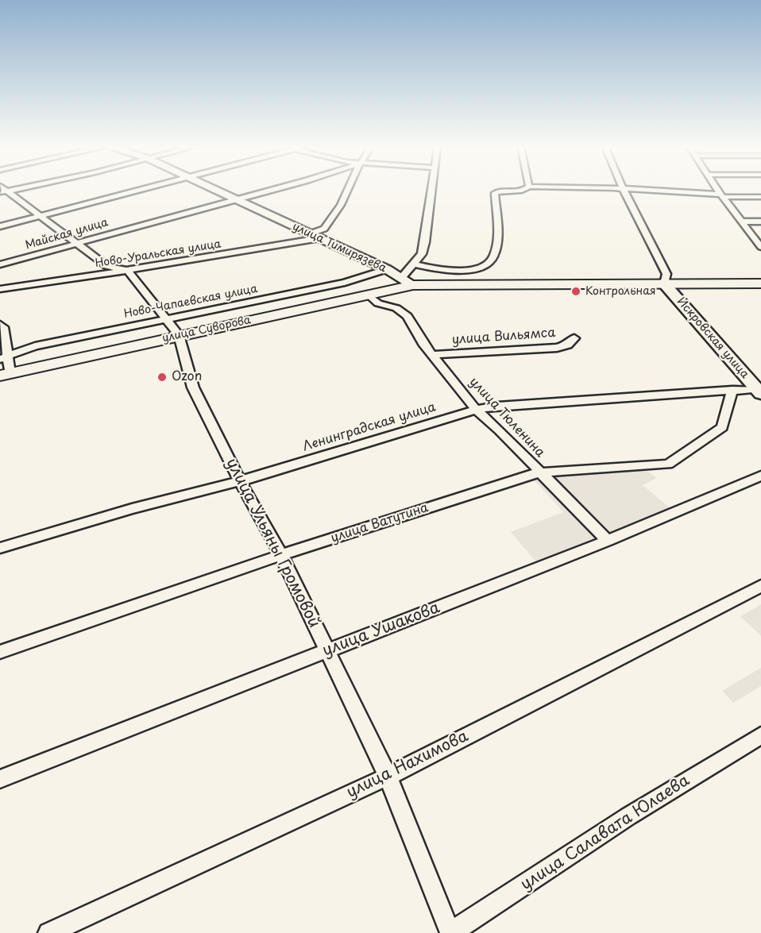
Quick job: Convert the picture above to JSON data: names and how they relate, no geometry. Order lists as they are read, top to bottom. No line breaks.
{"streets":{"main road":["улица Тимирязева","улица Суворова","Искровская улица"],"street":["Майская улица","Ново-Уральская улица","Ново-Чапаевская улица","улица Вильямса","улица Тюленина","Ленинградская улица","улица Ватутина","улица Ульяны Громовой","улица Ушакова","улица Нахимова","улица Салавата Юлаева"]},"crossings":[["Майская улица","улица Тимирязева"],["улица Тимирязева","Ново-Уральская улица"],["улица Тимирязева","Ново-Чапаевская улица"],["улица Тимирязева","улица Суворова"],["улица Суворова","Искровская улица"],["улица Суворова","улица Тюленина"],["улица Суворова","улица Ульяны Громовой"],["улица Вильямса","улица Тюленина"],["Искровская улица","Ленинградская улица"],["улица Тюленина","Ленинградская улица"],["улица Тюленина","улица Ватутина"],["улица Тюленина","улица Ушакова"],["Ленинградская улица","улица Ватутина"],["Ленинградская улица","улица Ульяны Громовой"],["улица Ватутина","улица Ульяны Громовой"],["улица Ульяны Громовой","улица Ушакова"],["улица Ульяны Громовой","улица Нахимова"],["улица Ульяны Громовой","улица Салавата Юлаева"]],"places":["Контрольная","Ozon"]}
